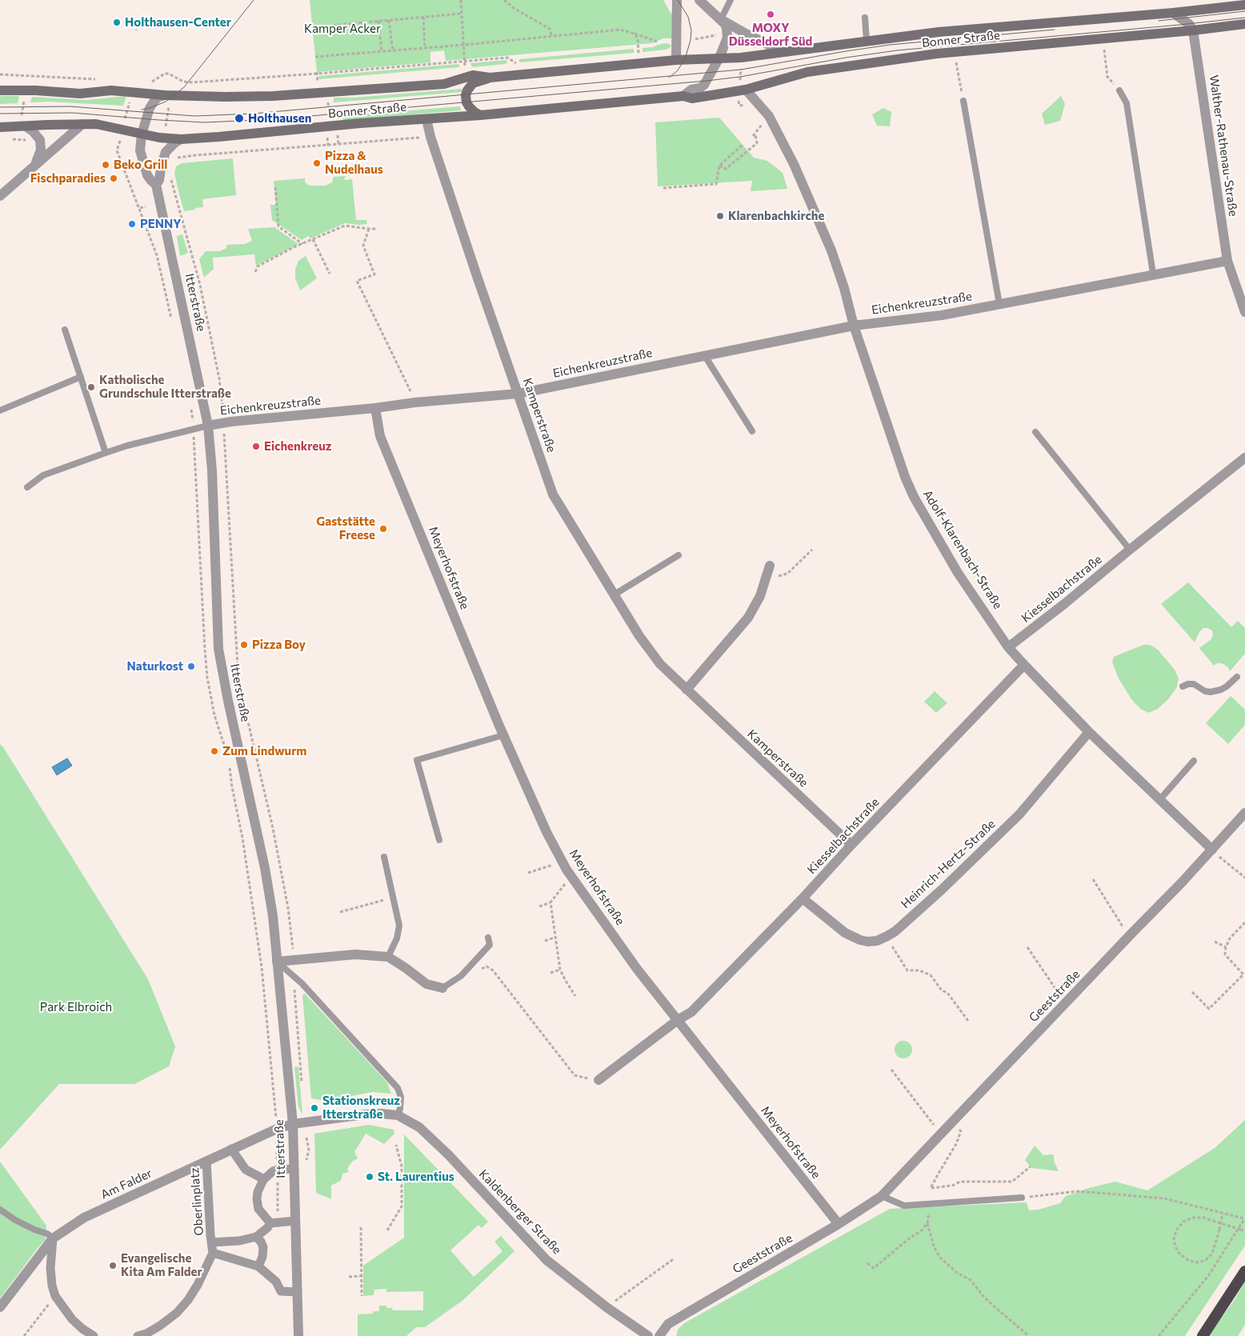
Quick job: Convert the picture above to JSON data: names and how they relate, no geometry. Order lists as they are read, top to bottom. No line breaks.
{"streets":{"main road":["Bonner Straße"],"street":["Walther-Rathenau-Straße","Itterstraße","Eichenkreuzstraße","Kamperstraße","Adolf-Klarenbach-Straße","Meyerhofstraße","Kiesselbachstraße","Heinrich-Hertz-Straße","Geeststraße","Am Falder","Oberlinplatz","Kaldenberger Straße"]},"crossings":[["Bonner Straße","Walther-Rathenau-Straße"],["Bonner Straße","Itterstraße"],["Bonner Straße","Kamperstraße"],["Bonner Straße","Adolf-Klarenbach-Straße"],["Walther-Rathenau-Straße","Eichenkreuzstraße"],["Itterstraße","Eichenkreuzstraße"],["Itterstraße","Am Falder"],["Itterstraße","Kaldenberger Straße"],["Eichenkreuzstraße","Kamperstraße"],["Eichenkreuzstraße","Adolf-Klarenbach-Straße"],["Eichenkreuzstraße","Meyerhofstraße"],["Kamperstraße","Kiesselbachstraße"],["Adolf-Klarenbach-Straße","Kiesselbachstraße"],["Adolf-Klarenbach-Straße","Heinrich-Hertz-Straße"],["Adolf-Klarenbach-Straße","Geeststraße"],["Meyerhofstraße","Kiesselbachstraße"],["Meyerhofstraße","Geeststraße"],["Kiesselbachstraße","Heinrich-Hertz-Straße"],["Am Falder","Oberlinplatz"],["Am Falder","Kaldenberger Straße"]],"parks":["Kamper Acker","Park Elbroich"],"places":["MOXY Düsseldorf Süd","Holthausen-Center","Holthausen","Pizza & Nudelhaus","Beko Grill","Fischparadies","Klarenbachkirche","PENNY","Katholische Grundschule Itterstraße","Eichenkreuz","Gaststätte Freese","Pizza Boy","Naturkost","Zum Lindwurm","Stationskreuz Itterstraße","St. Laurentius","Evangelische Kita Am Falder"]}
